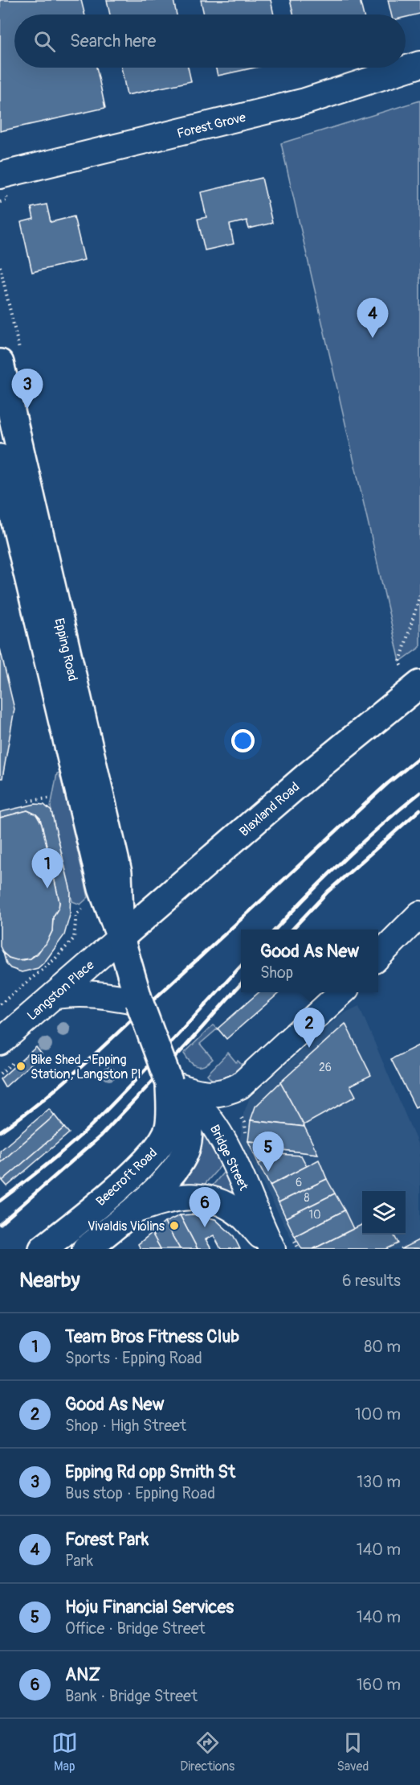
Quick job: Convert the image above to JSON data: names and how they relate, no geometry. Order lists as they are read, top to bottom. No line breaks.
{"streets":{"main road":["Epping Road","Blaxland Road","Beecroft Road"],"street":["Forest Grove","Langston Place","Bridge Street"]},"crossings":[["Epping Road","Blaxland Road"],["Epping Road","Langston Place"],["Epping Road","Beecroft Road"],["Blaxland Road","Langston Place"],["Bridge Street","Beecroft Road"]],"places":["Bike Shed - Epping Station, Langston Pl","Vivaldis Violins"],"house_numbers":["26","6","8","10"],"page":{"search":"Search here","pins":["4","3","1","2","5","6"],"popup":["Good As New","Shop"],"heading":["Nearby","6 results"],"list":[{"mark":"1","name":"Team Bros Fitness Club","note":"Sports · Epping Road","value":"80 m"},{"mark":"2","name":"Good As New","note":"Shop · High Street","value":"100 m"},{"mark":"3","name":"Epping Rd opp Smith St","note":"Bus stop · Epping Road","value":"130 m"},{"mark":"4","name":"Forest Park","note":"Park","value":"140 m"},{"mark":"5","name":"Hoju Financial Services","note":"Office · Bridge Street","value":"140 m"},{"mark":"6","name":"ANZ","note":"Bank · Bridge Street","value":"160 m"}],"nav":["Map","Directions","Saved"]}}
